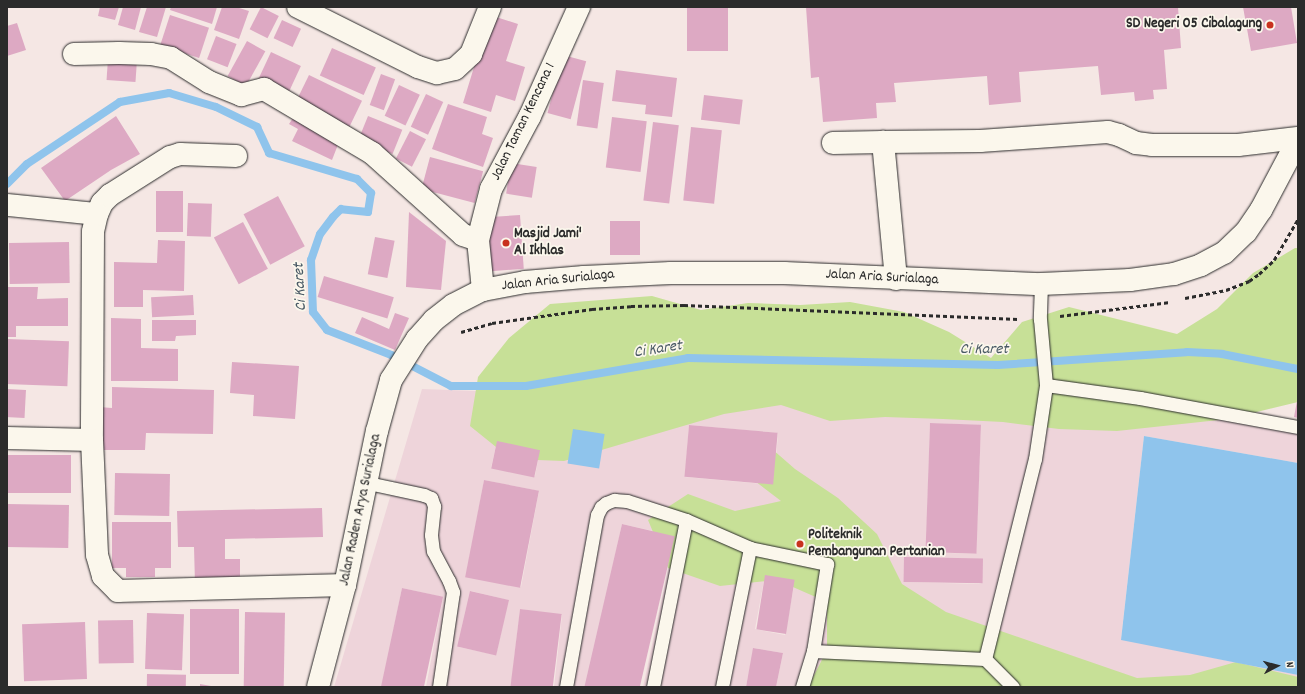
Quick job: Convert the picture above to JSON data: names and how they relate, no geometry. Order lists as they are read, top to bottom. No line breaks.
{"streets":{"street":["Jalan Taman Kencana 1","Jalan Aria Surialaga","Jalan Raden Arya Surialaga"]},"crossings":[["Jalan Aria Surialaga","Jalan Raden Arya Surialaga"]],"water":["Ci Karet"],"places":["SD Negeri 05 Cibalagung","Masjid Jami' Al Ikhlas","Politeknik Pembangunan Pertanian"],"north":"right"}
